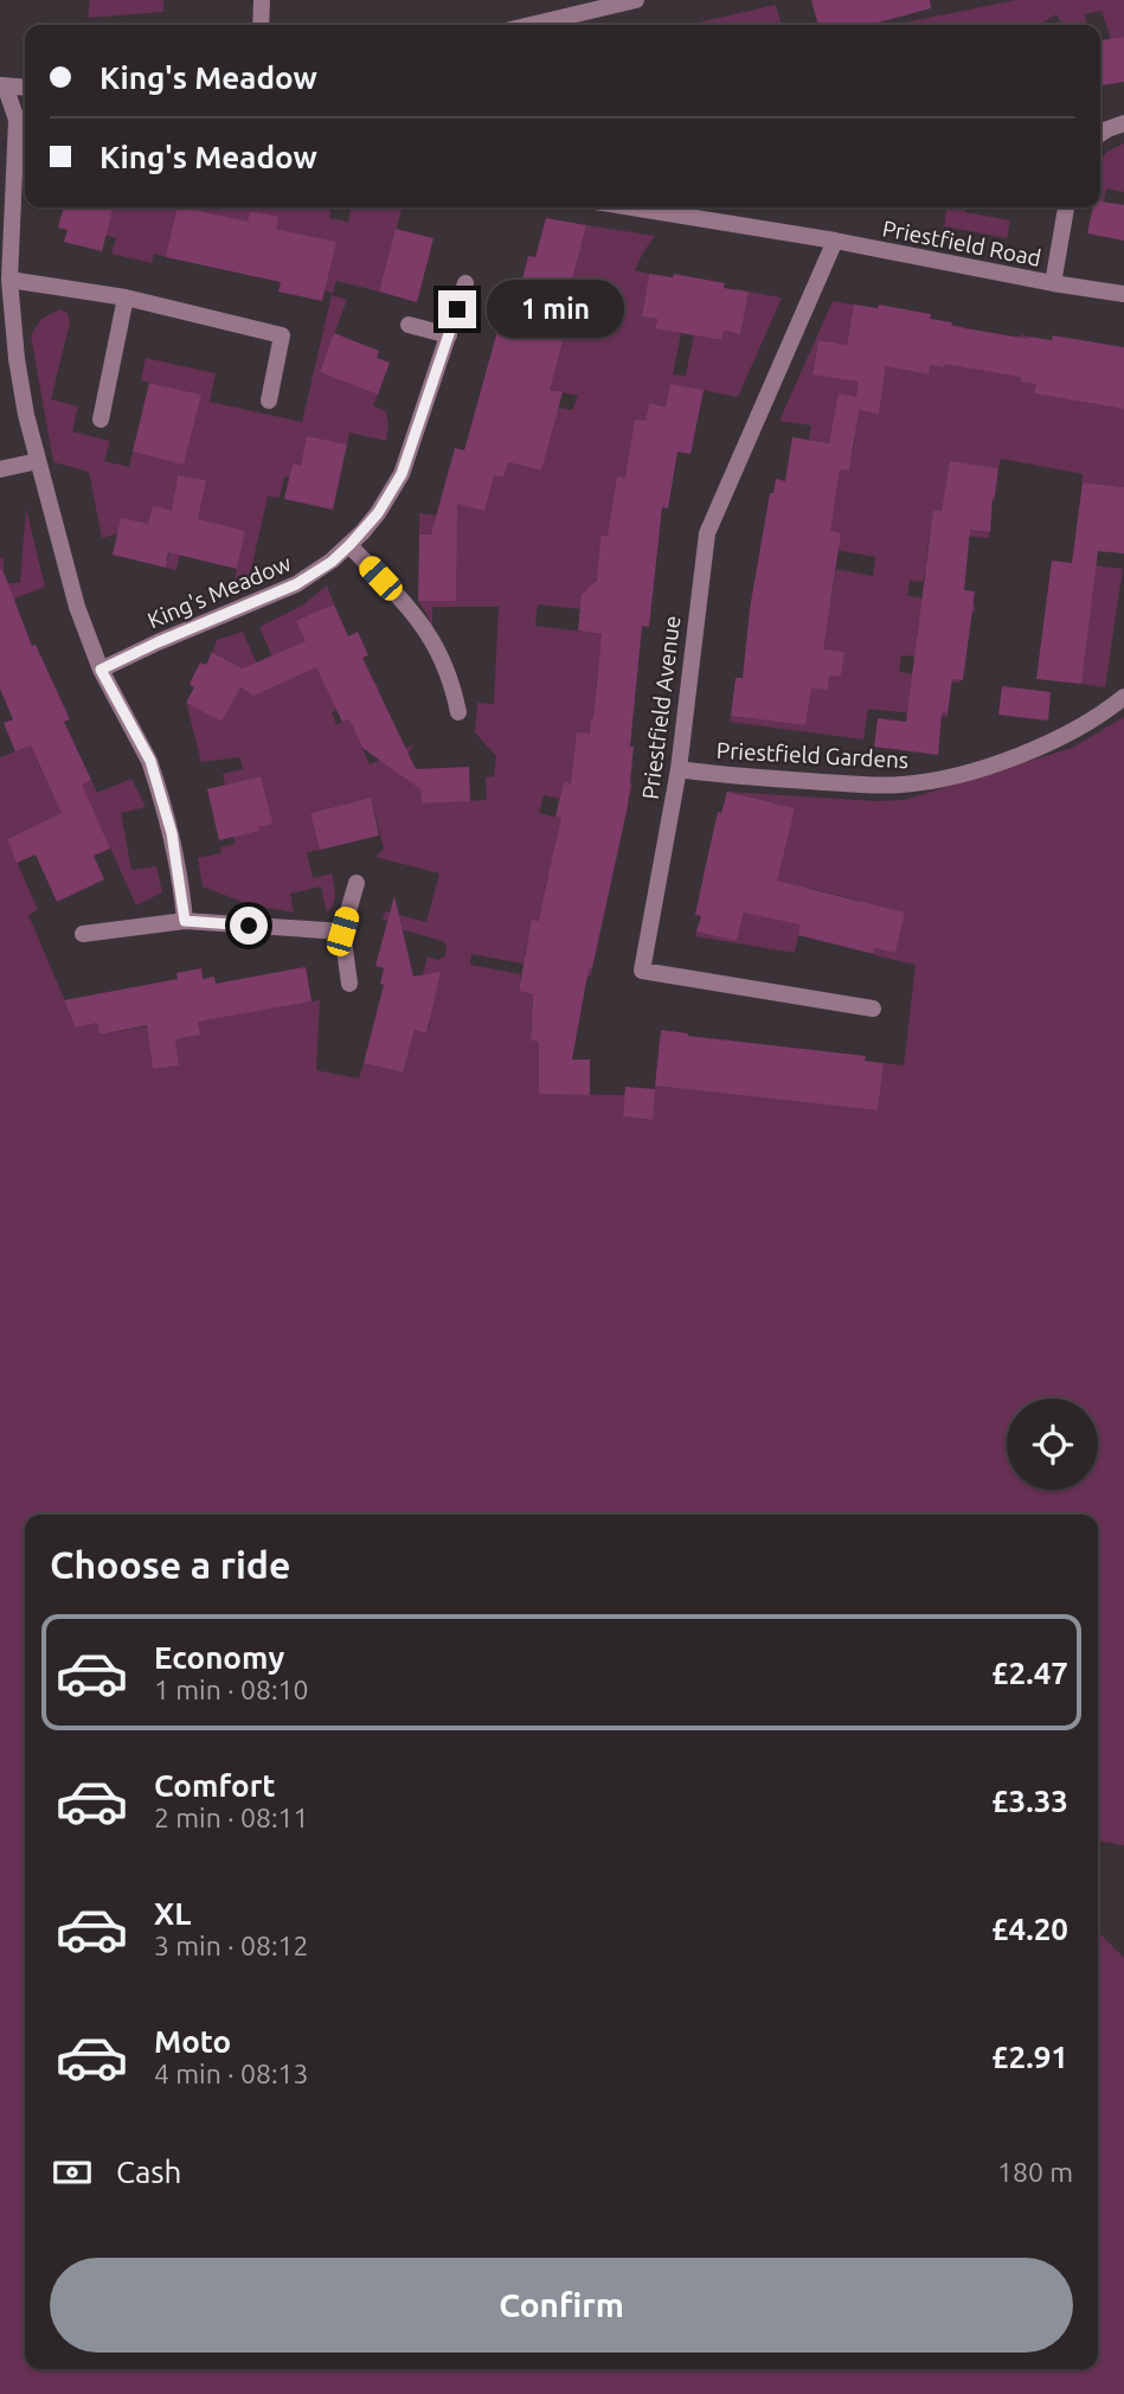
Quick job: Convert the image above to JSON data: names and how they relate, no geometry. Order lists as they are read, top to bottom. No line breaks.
{"streets":{"street":["Priestfield Road","King's Meadow","Priestfield Avenue","Priestfield Gardens"]},"crossings":[["Priestfield Road","Priestfield Avenue"],["Priestfield Avenue","Priestfield Gardens"]],"page":{"banner":["King's Meadow","King's Meadow"],"bubble":"1 min","heading":"Choose a ride","list":[{"name":"Economy","note":"1 min · 08:10","value":"£2.47"},{"name":"Comfort","note":"2 min · 08:11","value":"£3.33"},{"name":"XL","note":"3 min · 08:12","value":"£4.20"},{"name":"Moto","note":"4 min · 08:13","value":"£2.91"}],"pay":["Cash","180 m"],"buttons":"Confirm"}}
